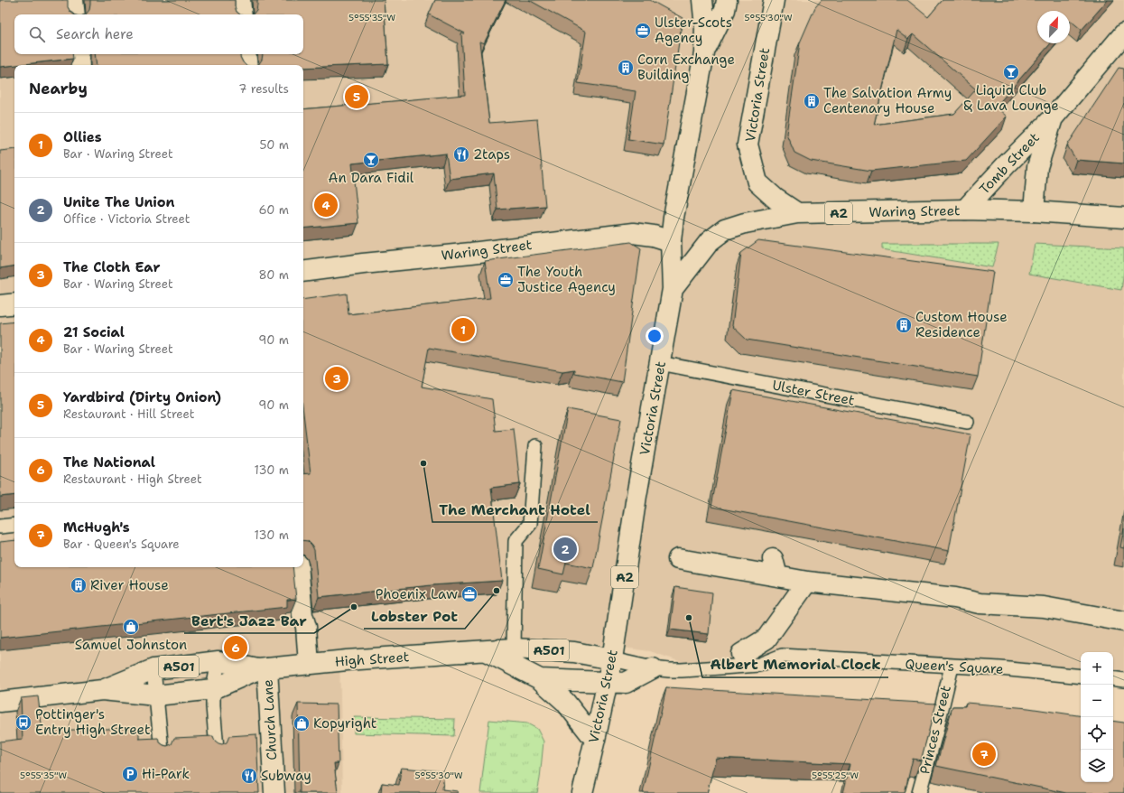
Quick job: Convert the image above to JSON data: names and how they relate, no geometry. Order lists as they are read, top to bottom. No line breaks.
{"streets":{"main road":["Victoria Street","Tomb Street","Waring Street","A2","A501","High Street","Church Lane"],"lane":["Ulster Street","Queen's Square","Princes Street"]},"crossings":[["Victoria Street","Waring Street"],["Victoria Street","Ulster Street"],["Victoria Street","A501"],["Victoria Street","High Street"],["Victoria Street","Queen's Square"],["Tomb Street","Waring Street"],["Tomb Street","A2"],["Waring Street","A2"],["A501","High Street"],["High Street","Queen's Square"],["High Street","Church Lane"],["Queen's Square","Princes Street"]],"places":{"office":["Ulster-Scots Agency","The Youth Justice Agency","Phoenix Law"],"building":["Corn Exchange Building","The Salvation Army Centenary House","Custom House Residence","River House"],"bar":["Liquid Club & Lava Lounge","An Dara Fidil"],"restaurant":["2taps","Subway"],"other":["The Merchant Hotel","Lobster Pot","Bert's Jazz Bar","Albert Memorial Clock"],"shop":["Samuel Johnston","Kopyright"],"bus stop":["Pottinger's Entry High Street"],"parking":["Hi-Park"]},"north":"top right","page":{"search":"Search here","heading":["Nearby","7 results"],"pins":["5","4","1","3","2","6","7"],"list":[{"mark":"1","name":"Ollies","note":"Bar · Waring Street","value":"50 m"},{"mark":"2","name":"Unite The Union","note":"Office · Victoria Street","value":"60 m"},{"mark":"3","name":"The Cloth Ear","note":"Bar · Waring Street","value":"80 m"},{"mark":"4","name":"21 Social","note":"Bar · Waring Street","value":"90 m"},{"mark":"5","name":"Yardbird (Dirty Onion)","note":"Restaurant · Hill Street","value":"90 m"},{"mark":"6","name":"The National","note":"Restaurant · High Street","value":"130 m"},{"mark":"7","name":"McHugh's","note":"Bar · Queen's Square","value":"130 m"}],"map_buttons":["+","−"]},"coordinates":["5°55'35\"W","5°55'30\"W","5°55'25\"W"]}
